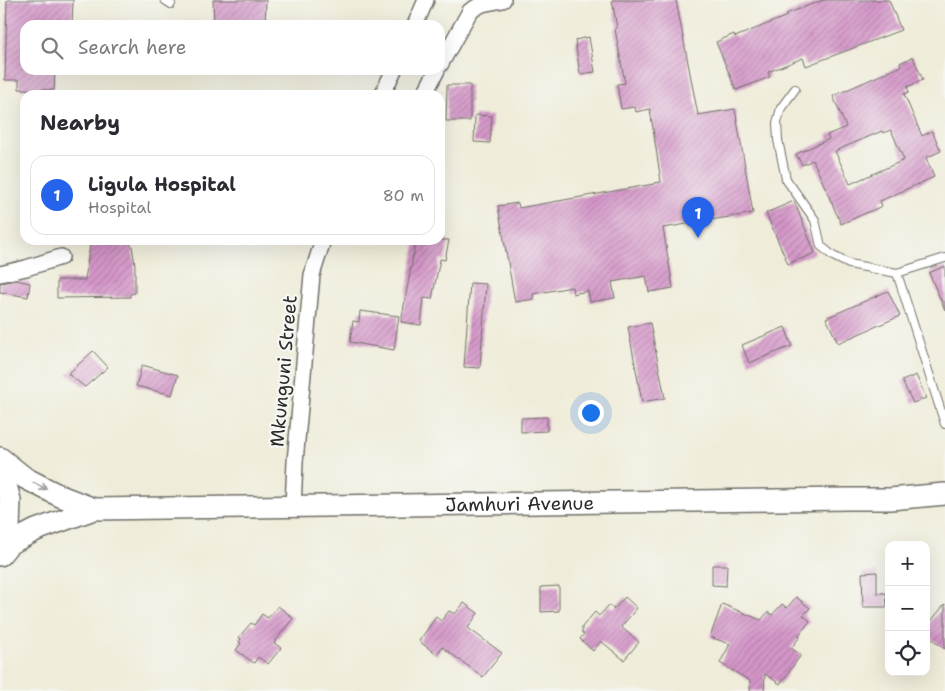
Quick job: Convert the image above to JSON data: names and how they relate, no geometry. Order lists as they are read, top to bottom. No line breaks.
{"streets":{"street":["Mkunguni Street","Jamhuri Avenue"]},"crossings":[["Mkunguni Street","Jamhuri Avenue"]],"page":{"search":"Search here","heading":"Nearby","list":[{"mark":"1","name":"Ligula Hospital","note":"Hospital","value":"80 m"}],"pins":"1","map_buttons":["+","−"]}}
